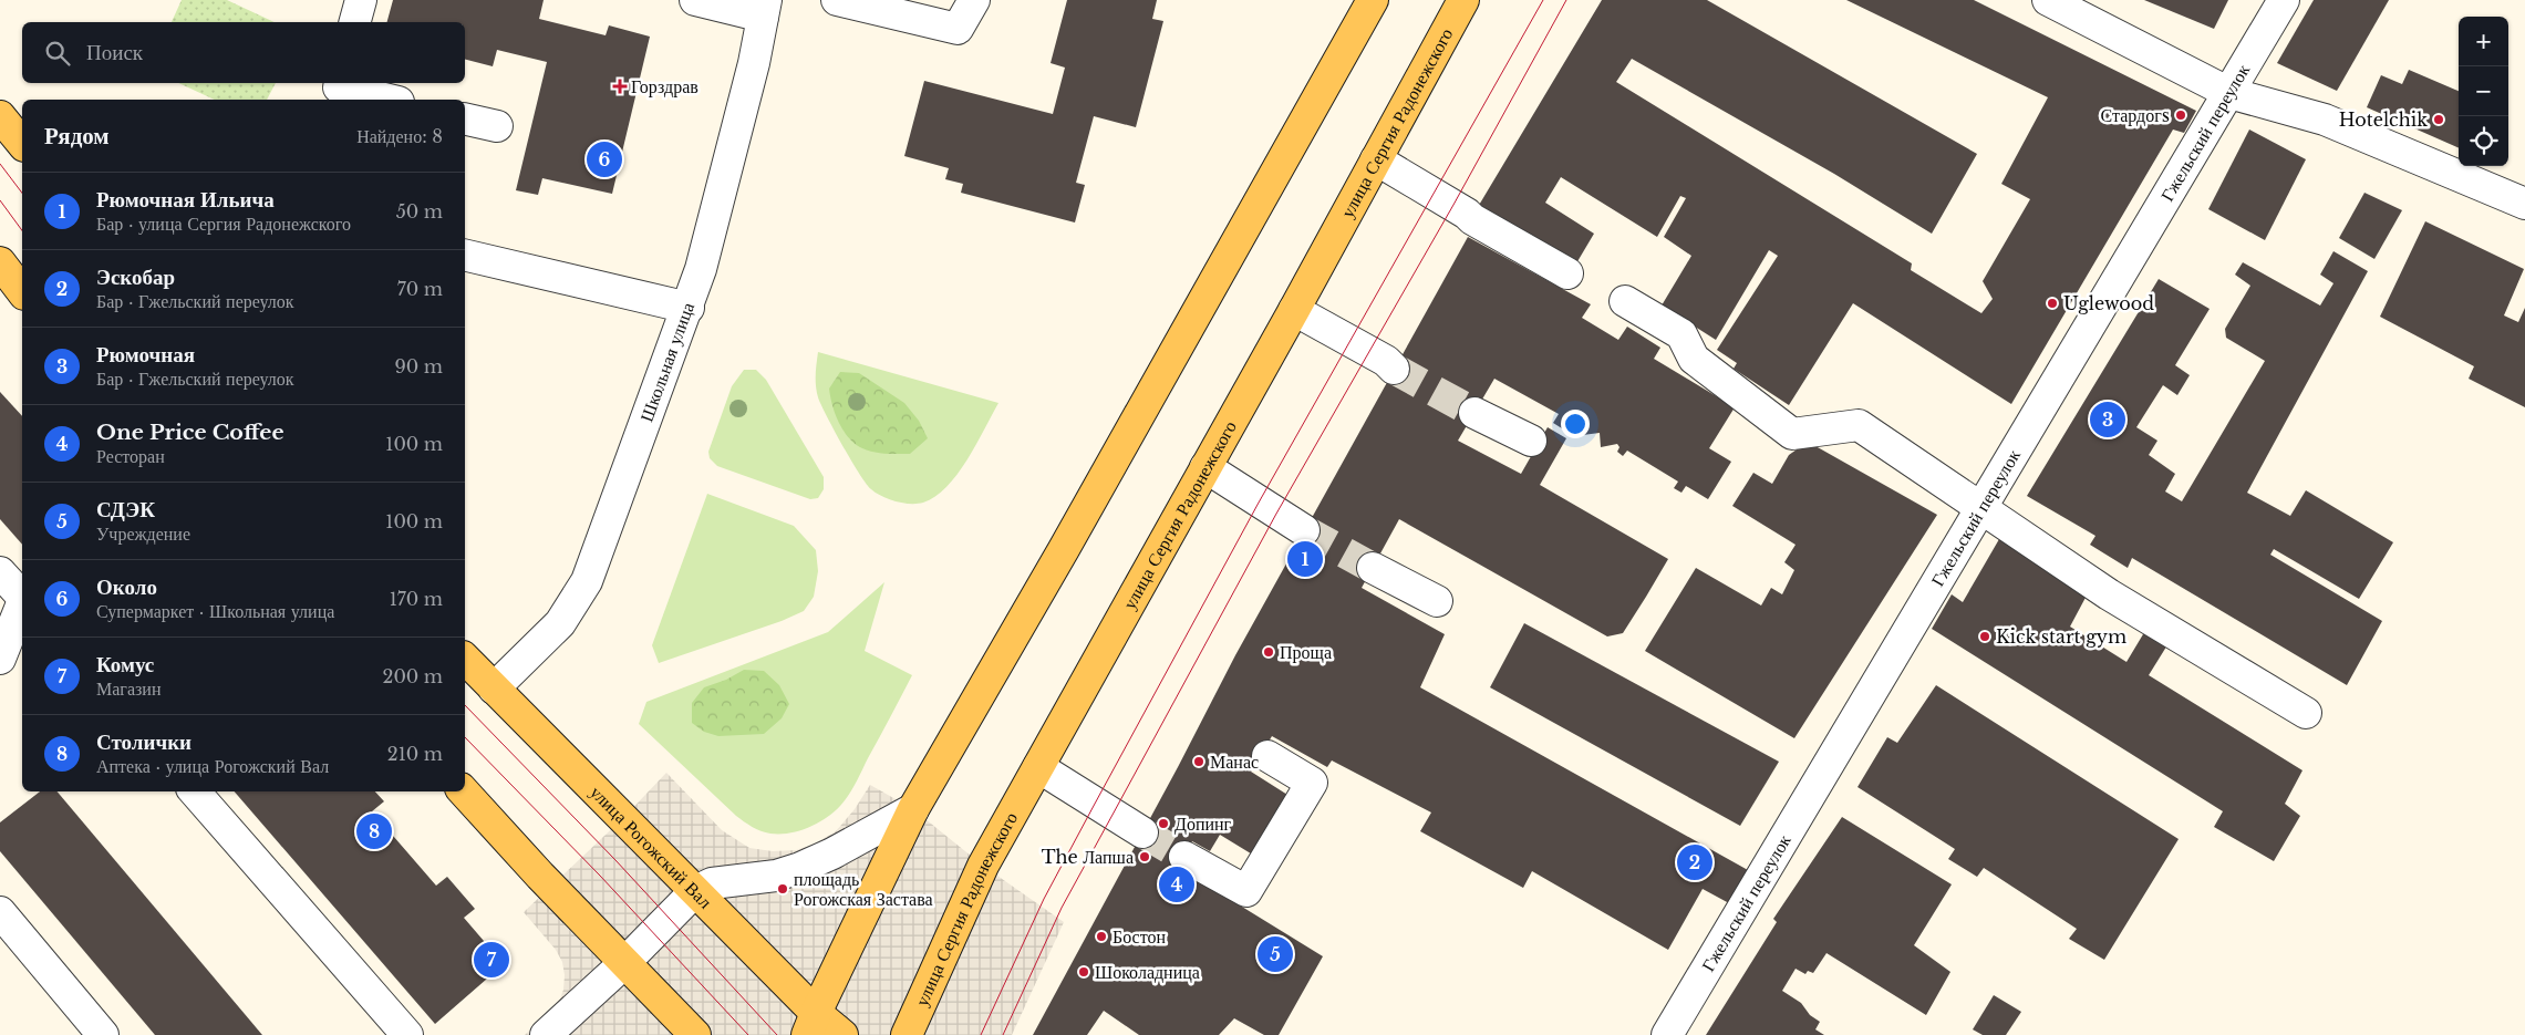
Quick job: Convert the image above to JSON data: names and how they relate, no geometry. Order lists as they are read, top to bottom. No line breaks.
{"streets":{"main road":["улица Сергия Радонежского","улица Рогожский Вал"],"street":["Гжельский переулок","Школьная улица"]},"crossings":[["Школьная улица","улица Рогожский Вал"]],"places":{"health":["Горздрав"],"other":["Стардогs","Hotelchik","Uglewood","Kick start gym","Проща","Манас","Допинг","The Лапша","площадь Рогожская Застава","Бостон","Шоколадница"]},"page":{"map_buttons":["+","−"],"search":"Поиск","heading":["Рядом","Найдено: 8"],"pins":["6","3","1","8","2","4","5","7"],"list":[{"mark":"1","name":"Рюмочная Ильича","note":"Бар · улица Сергия Радонежского","value":"50 m"},{"mark":"2","name":"Эскобар","note":"Бар · Гжельский переулок","value":"70 m"},{"mark":"3","name":"Рюмочная","note":"Бар · Гжельский переулок","value":"90 m"},{"mark":"4","name":"One Price Coffee","note":"Ресторан","value":"100 m"},{"mark":"5","name":"СДЭК","note":"Учреждение","value":"100 m"},{"mark":"6","name":"Около","note":"Супермаркет · Школьная улица","value":"170 m"},{"mark":"7","name":"Комус","note":"Магазин","value":"200 m"},{"mark":"8","name":"Столички","note":"Аптека · улица Рогожский Вал","value":"210 m"}]}}
